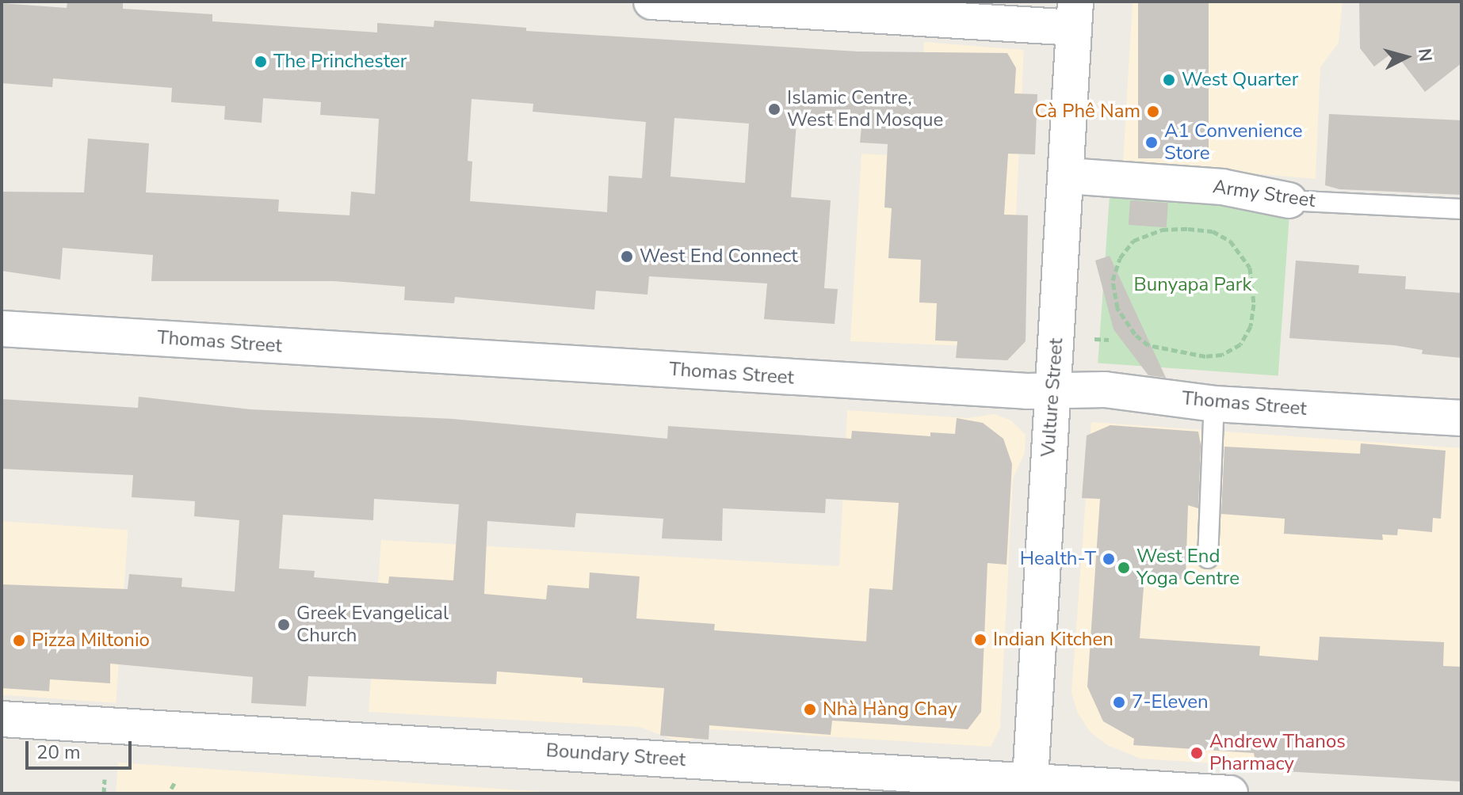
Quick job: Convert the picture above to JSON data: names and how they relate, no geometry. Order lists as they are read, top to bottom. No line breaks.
{"streets":{"street":["Army Street","Thomas Street","Vulture Street","Boundary Street"]},"crossings":[["Army Street","Vulture Street"],["Thomas Street","Vulture Street"],["Vulture Street","Boundary Street"]],"parks":["Bunyapa Park"],"places":["The Princhester","West Quarter","Islamic Centre, West End Mosque","Cà Phê Nam","A1 Convenience Store","West End Connect","Health-T","West End Yoga Centre","Greek Evangelical Church","Indian Kitchen","Pizza Miltonio","7-Eleven","Nhà Hàng Chay","Andrew Thanos Pharmacy"],"scale_bar":"20 m","north":"right"}
